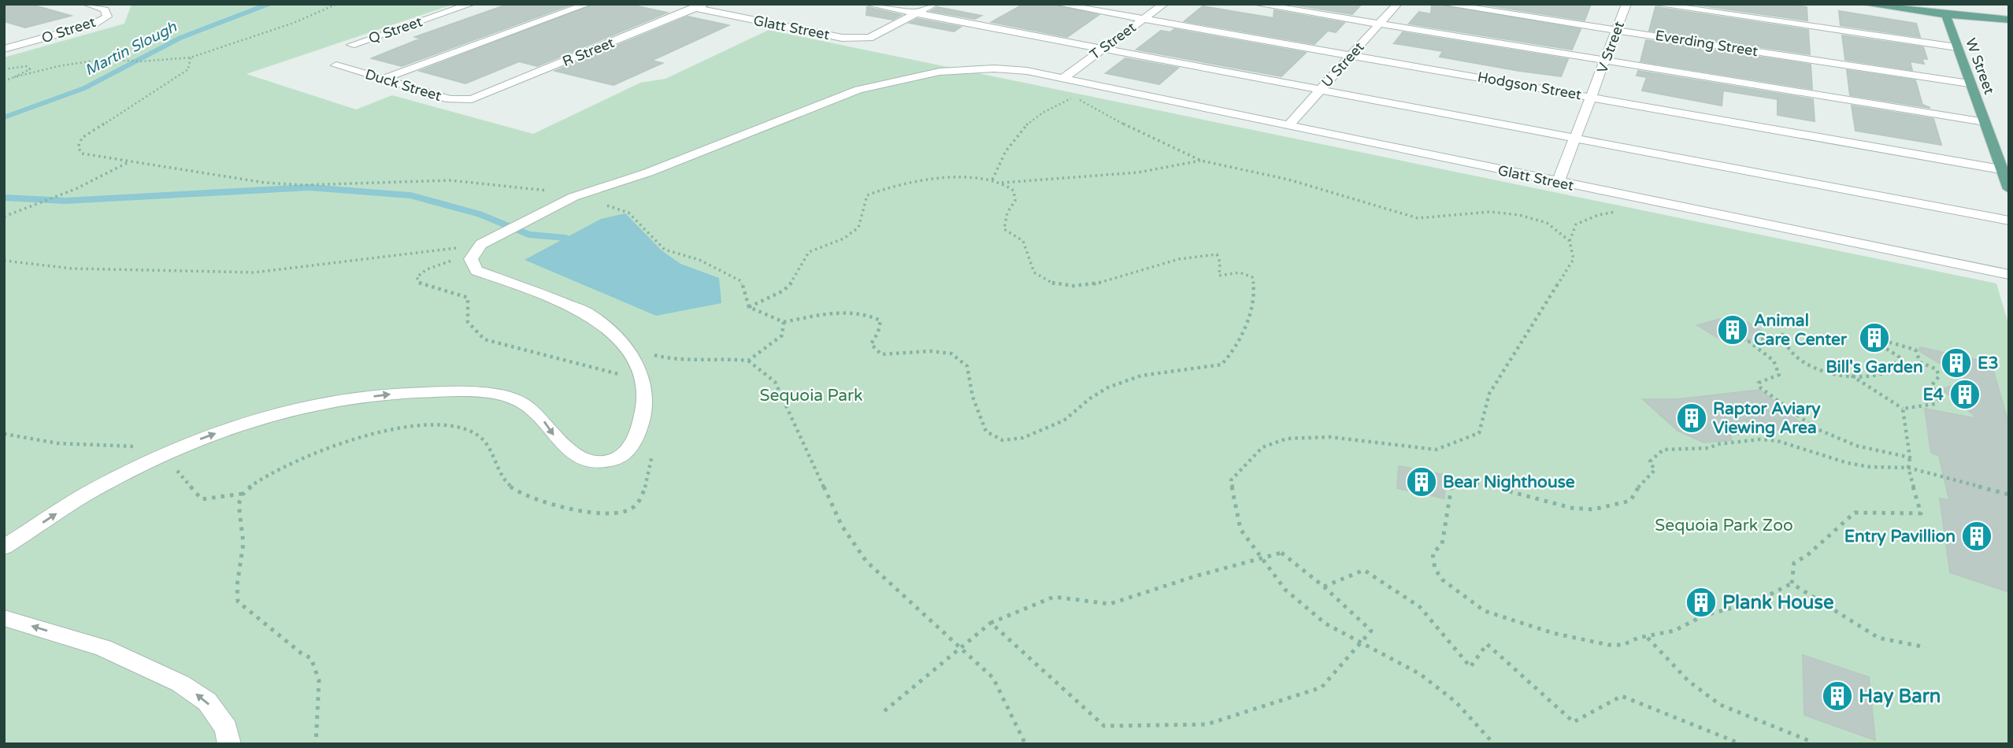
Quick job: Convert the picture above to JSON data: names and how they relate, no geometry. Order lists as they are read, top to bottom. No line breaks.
{"streets":{"main road":["W Street"],"street":["Glatt Street","O Street","Q Street","T Street","Everding Street","V Street","R Street","U Street","Duck Street","Hodgson Street"]},"crossings":[["Glatt Street","T Street"],["Glatt Street","V Street"],["Glatt Street","R Street"],["Glatt Street","U Street"],["T Street","Hodgson Street"],["Everding Street","V Street"],["Everding Street","W Street"],["V Street","Hodgson Street"],["R Street","Duck Street"],["U Street","Hodgson Street"],["W Street","Hodgson Street"]],"water":["Martin Slough"],"parks":["Sequoia Park","Sequoia Park Zoo"],"places":{"building":["Animal Care Center","Bill's Garden","E3","E4","Raptor Aviary Viewing Area","Bear Nighthouse","Entry Pavillion","Plank House","Hay Barn"]}}
